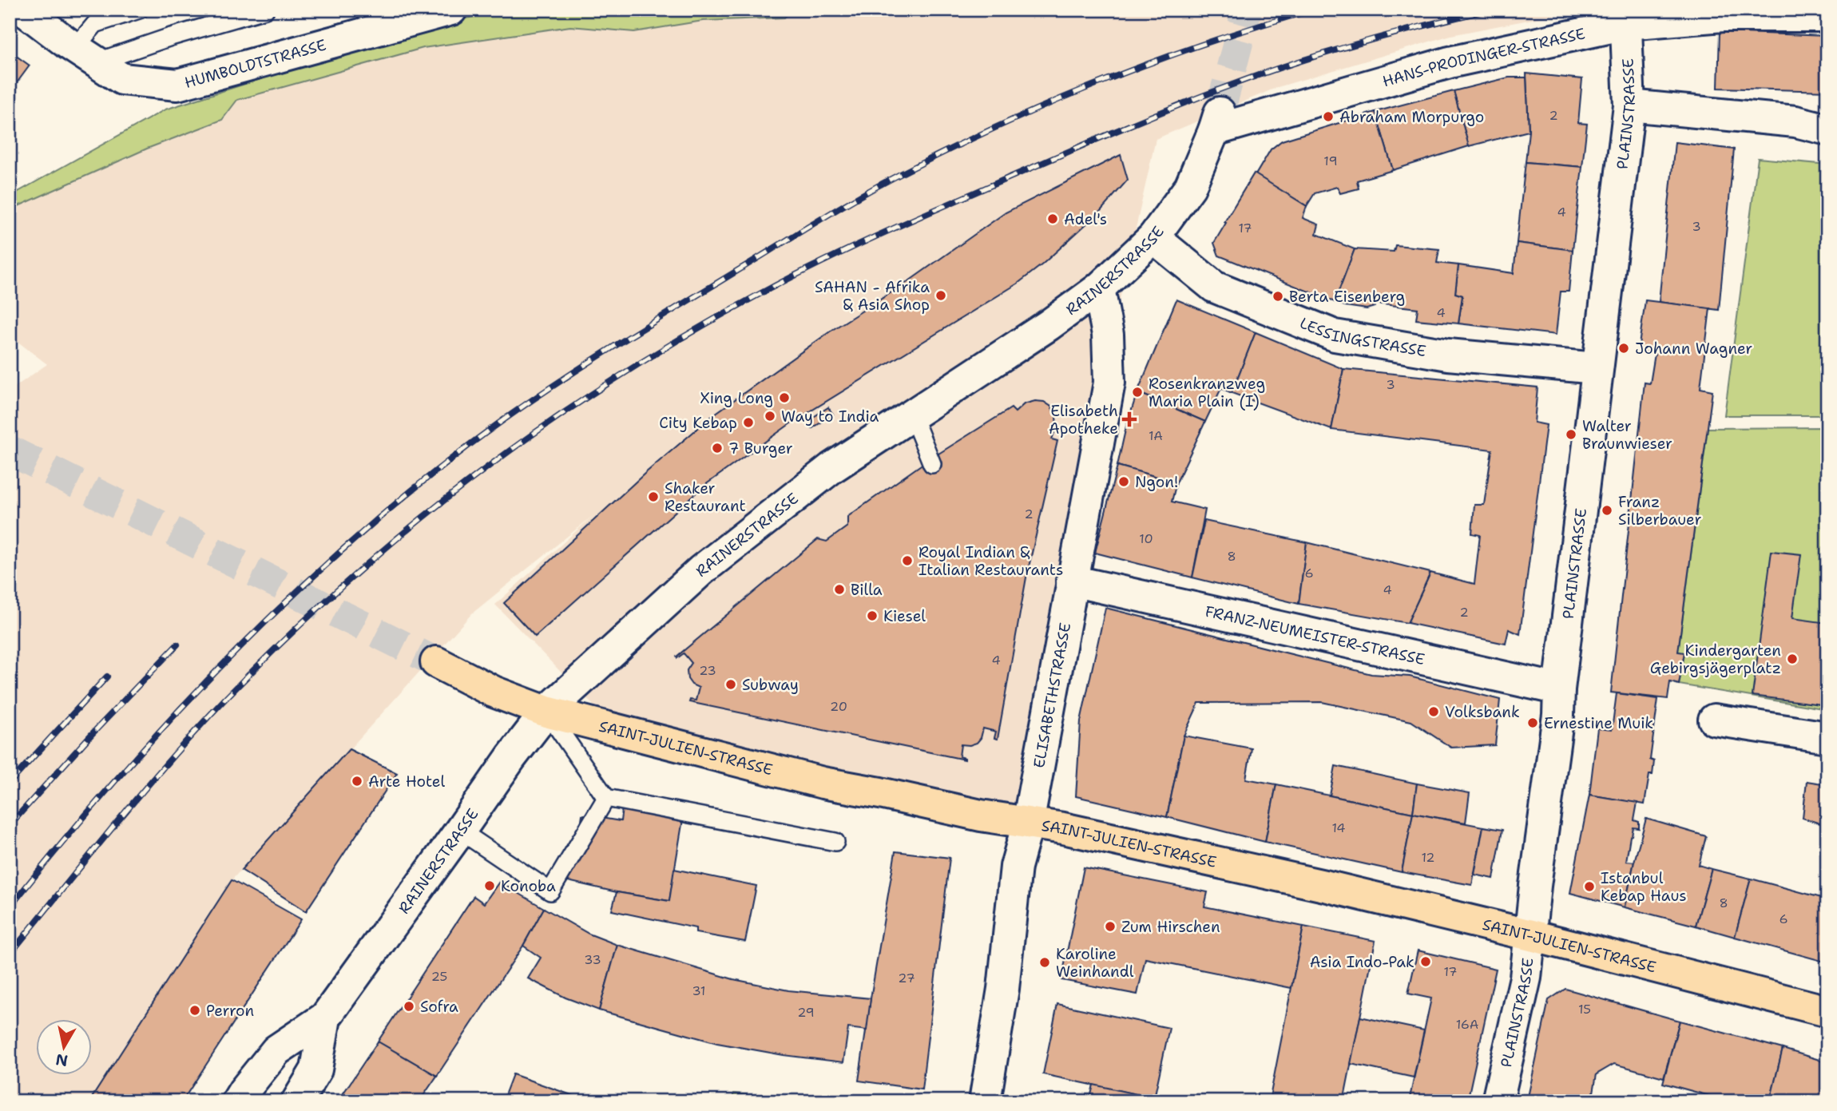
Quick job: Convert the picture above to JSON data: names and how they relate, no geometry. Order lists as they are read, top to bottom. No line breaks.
{"streets":{"main road":["SAINT-JULIEN-STRASSE"],"street":["HANS-PRODINGER-STRASSE","HUMBOLDTSTRASSE","PLAINSTRASSE","RAINERSTRASSE","LESSINGSTRASSE","FRANZ-NEUMEISTER-STRASSE","ELISABETHSTRASSE"]},"crossings":[["HANS-PRODINGER-STRASSE","PLAINSTRASSE"],["HANS-PRODINGER-STRASSE","RAINERSTRASSE"],["PLAINSTRASSE","LESSINGSTRASSE"],["PLAINSTRASSE","FRANZ-NEUMEISTER-STRASSE"],["PLAINSTRASSE","SAINT-JULIEN-STRASSE"],["RAINERSTRASSE","LESSINGSTRASSE"],["RAINERSTRASSE","ELISABETHSTRASSE"],["RAINERSTRASSE","SAINT-JULIEN-STRASSE"],["FRANZ-NEUMEISTER-STRASSE","ELISABETHSTRASSE"],["ELISABETHSTRASSE","SAINT-JULIEN-STRASSE"]],"places":{"other":["Abraham Morpurgo","Adel's","SAHAN - Afrika & Asia Shop","Berta Eisenberg","Johann Wagner","Rosenkranzweg Maria Plain (I)","Xing Long","Way to India","City Kebap","Walter Braunwieser","7 Burger","Ngon!","Shaker Restaurant","Franz Silberbauer","Royal Indian & Italian Restaurants","Billa","Kiesel","Kindergarten Gebirgsjägerplatz","Subway","Volksbank","Ernestine Muik","Arte Hotel","Konoba","Istanbul Kebap Haus","Zum Hirschen","Asia Indo-Pak","Karoline Weinhandl","Sofra","Perron"],"health":["Elisabeth Apotheke"]},"house_numbers":["2","19","4","3","17","4","3","1A","2","10","8","6","4","2","4","23","20","14","12","8","6","33","17","25","27","31","15","29","16A"],"north":"bottom"}
